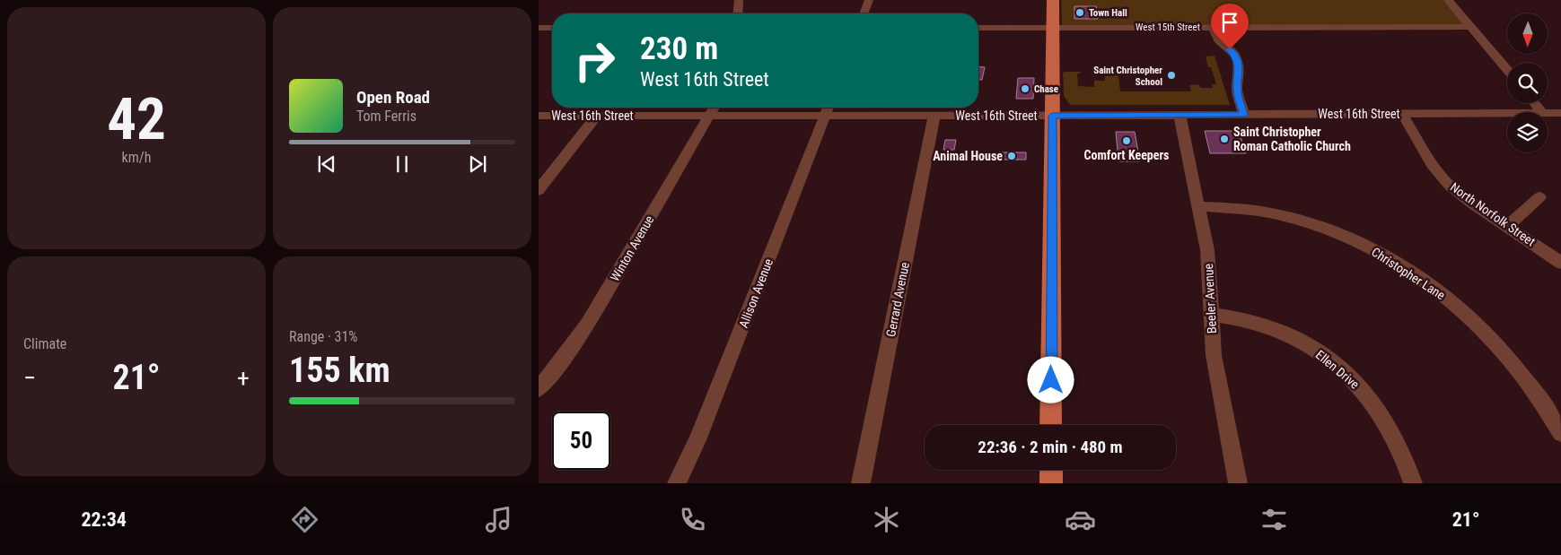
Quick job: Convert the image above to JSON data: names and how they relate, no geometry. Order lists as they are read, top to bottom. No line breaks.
{"streets":{"street":["West 15th Street","West 16th Street","North Norfolk Street","Winton Avenue","Christopher Lane","Allison Avenue","Beeler Avenue","Gerrard Avenue","Ellen Drive"]},"crossings":[["West 16th Street","North Norfolk Street"],["West 16th Street","Winton Avenue"],["West 16th Street","Allison Avenue"],["West 16th Street","Beeler Avenue"],["West 16th Street","Gerrard Avenue"],["Christopher Lane","Beeler Avenue"],["Beeler Avenue","Ellen Drive"]],"places":["Town Hall","Saint Christopher School","Chase","Saint Christopher Roman Catholic Church","Comfort Keepers","Animal House"],"north":"bottom","page":{"tile":[["42","km/h"],"Climate",["Range · 31%","155 km"]],"turn":["230 m","West 16th Street"],"song":["Open Road","Tom Ferris"],"heat":["−","21°","+"],"limit":"50","trip":"22:36 · 2 min · 480 m","tabs":["22:34","21°"]}}
